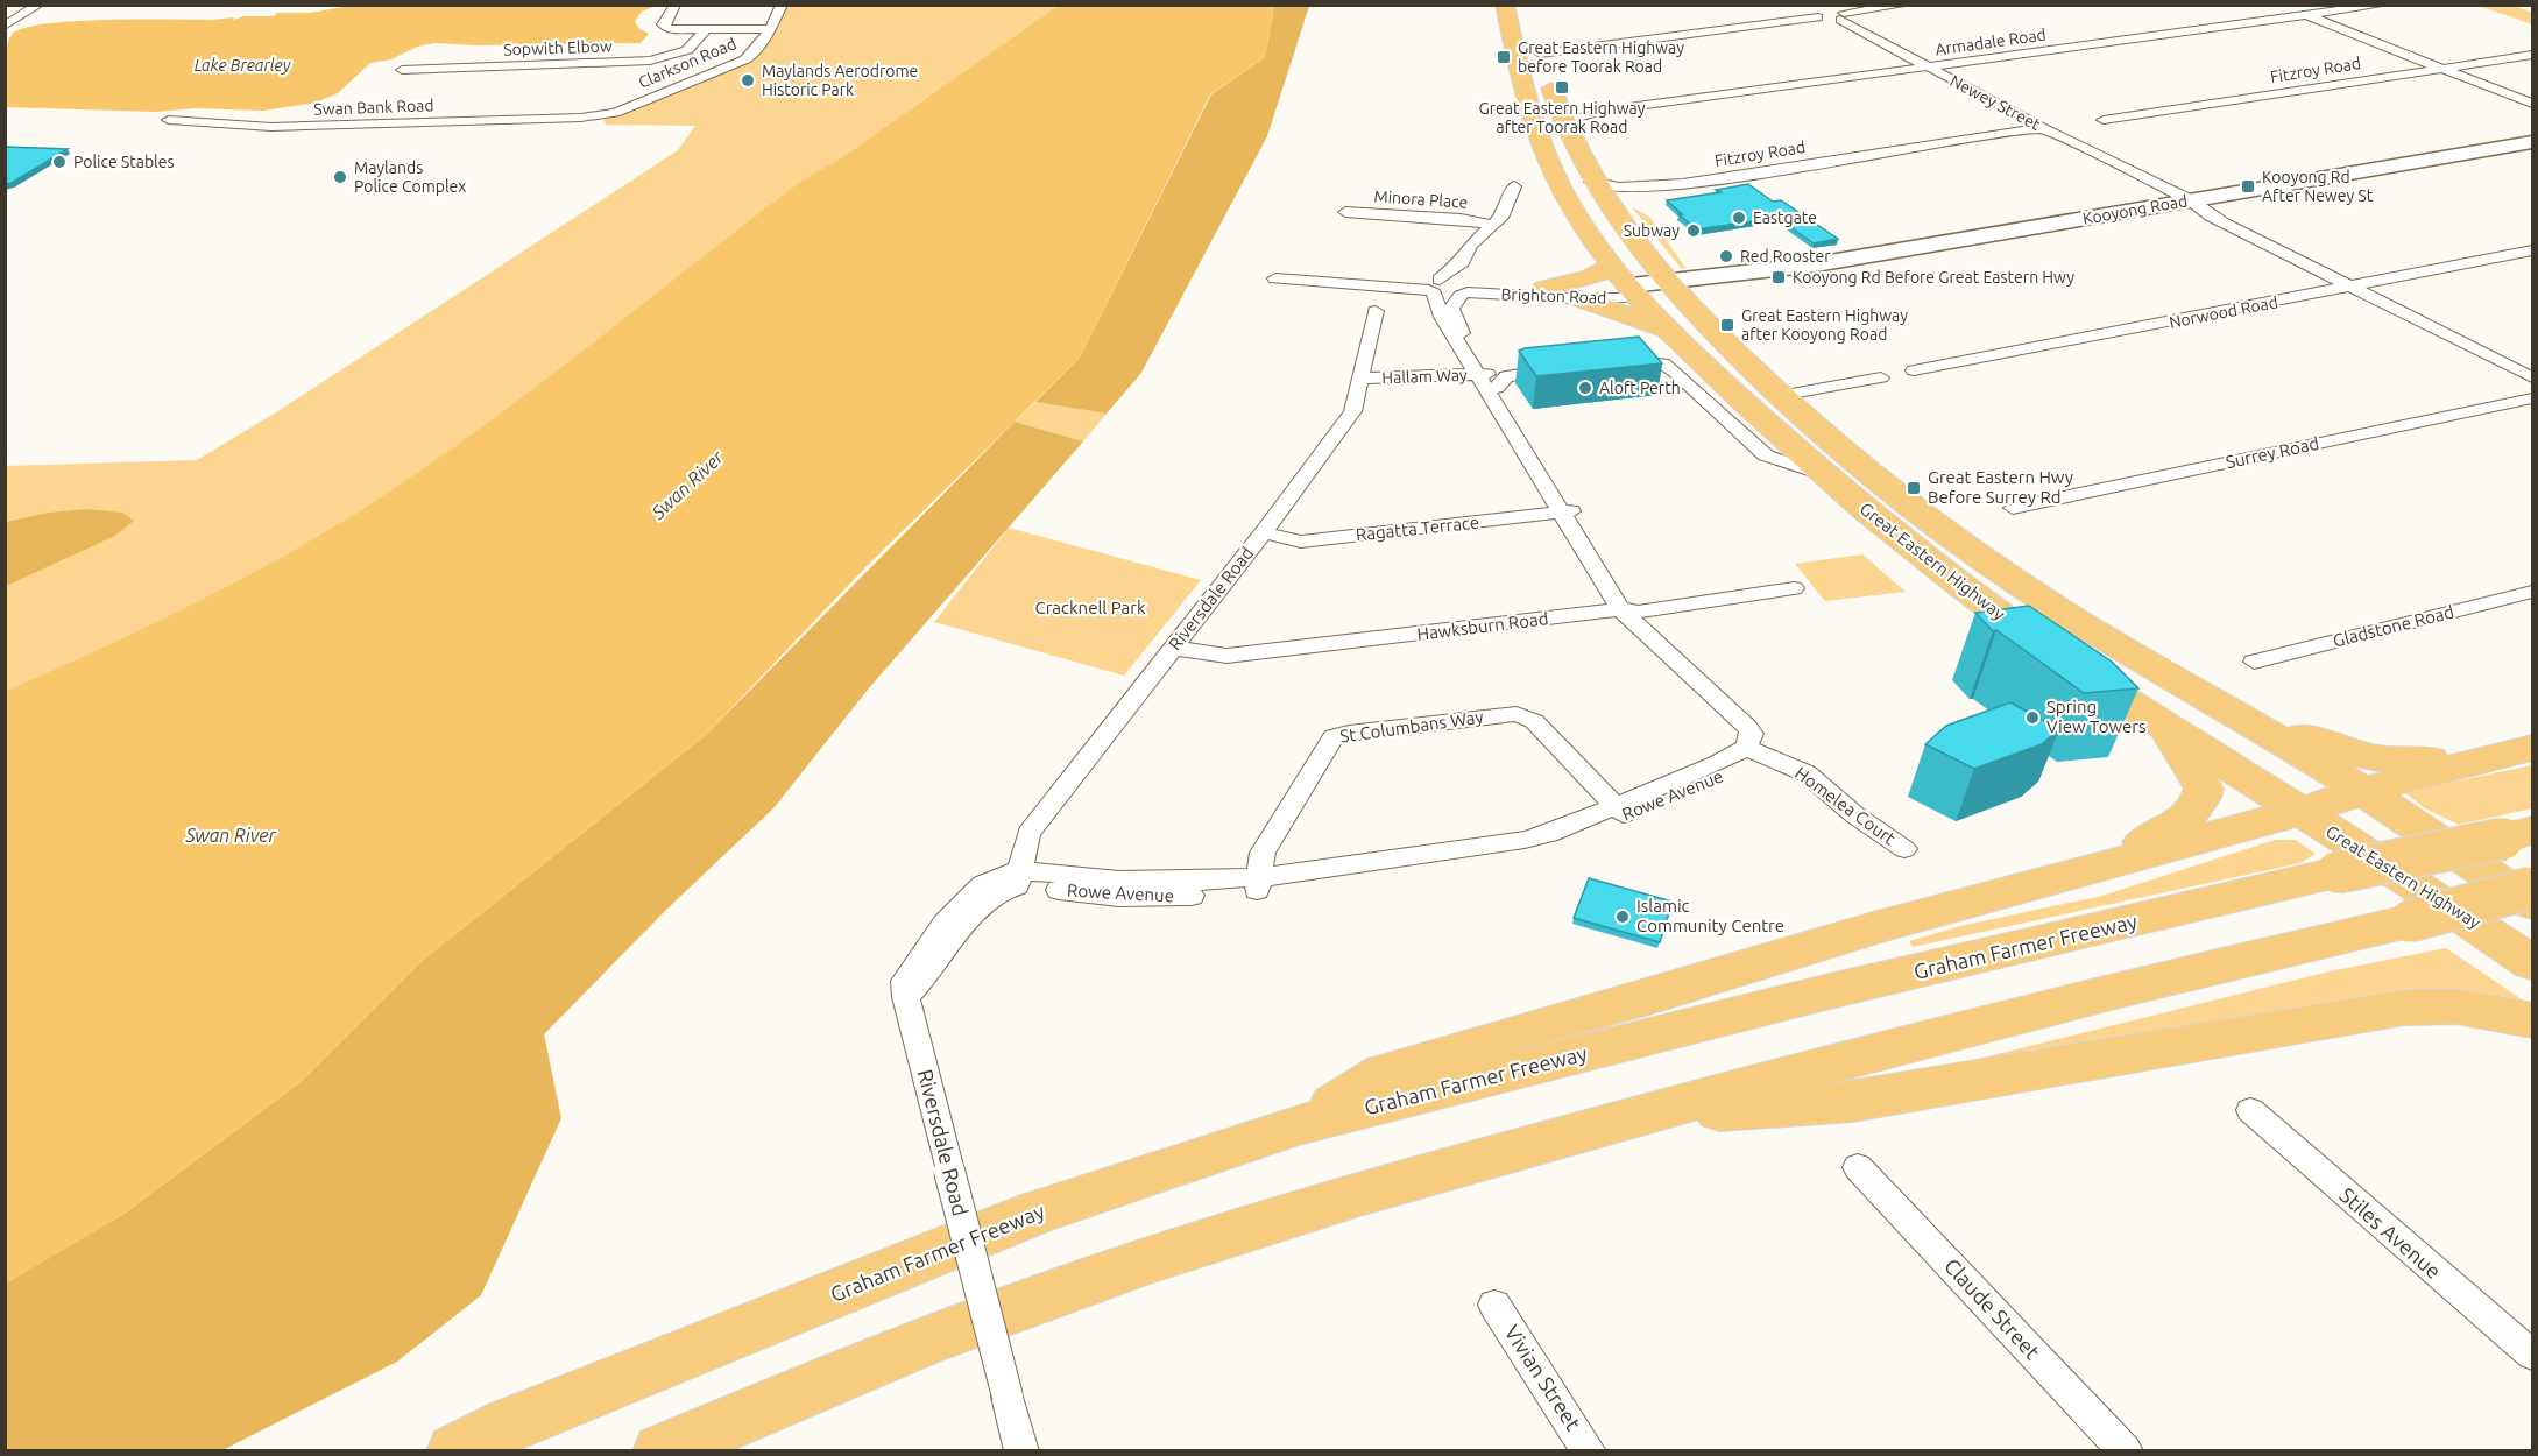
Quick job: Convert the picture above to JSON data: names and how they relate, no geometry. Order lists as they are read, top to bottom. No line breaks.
{"streets":{"highway":["Great Eastern Highway","Graham Farmer Freeway"],"street":["Armadale Road","Sopwith Elbow","Clarkson Road","Fitzroy Road","Newey Street","Swan Bank Road","Minora Place","Kooyong Road","Brighton Road","Norwood Road","Hallam Way","Surrey Road","Ragatta Terrace","Riversdale Road","Hawksburn Road","Gladstone Road","St Columbans Way","Rowe Avenue","Homelea Court","Stiles Avenue","Claude Street","Vivian Street"]},"crossings":[["Armadale Road","Newey Street"],["Armadale Road","Great Eastern Highway"],["Clarkson Road","Swan Bank Road"],["Fitzroy Road","Newey Street"],["Fitzroy Road","Great Eastern Highway"],["Newey Street","Kooyong Road"],["Newey Street","Norwood Road"],["Kooyong Road","Brighton Road"],["Kooyong Road","Great Eastern Highway"],["Brighton Road","Great Eastern Highway"],["Hallam Way","Riversdale Road"],["Ragatta Terrace","Riversdale Road"],["Riversdale Road","Hawksburn Road"],["Riversdale Road","Rowe Avenue"],["St Columbans Way","Rowe Avenue"],["Rowe Avenue","Homelea Court"]],"water":["Lake Brearley","Swan River"],"parks":["Cracknell Park"],"places":{"transit":["Great Eastern Highway before Toorak Road","Great Eastern Highway after Toorak Road","Kooyong Rd After Newey St","Kooyong Rd Before Great Eastern Hwy","Great Eastern Highway after Kooyong Road","Great Eastern Hwy Before Surrey Rd"],"other":["Maylands Aerodrome Historic Park","Police Stables","Maylands Police Complex","Eastgate","Subway","Red Rooster","Aloft Perth","Spring View Towers","Islamic Community Centre"]}}
